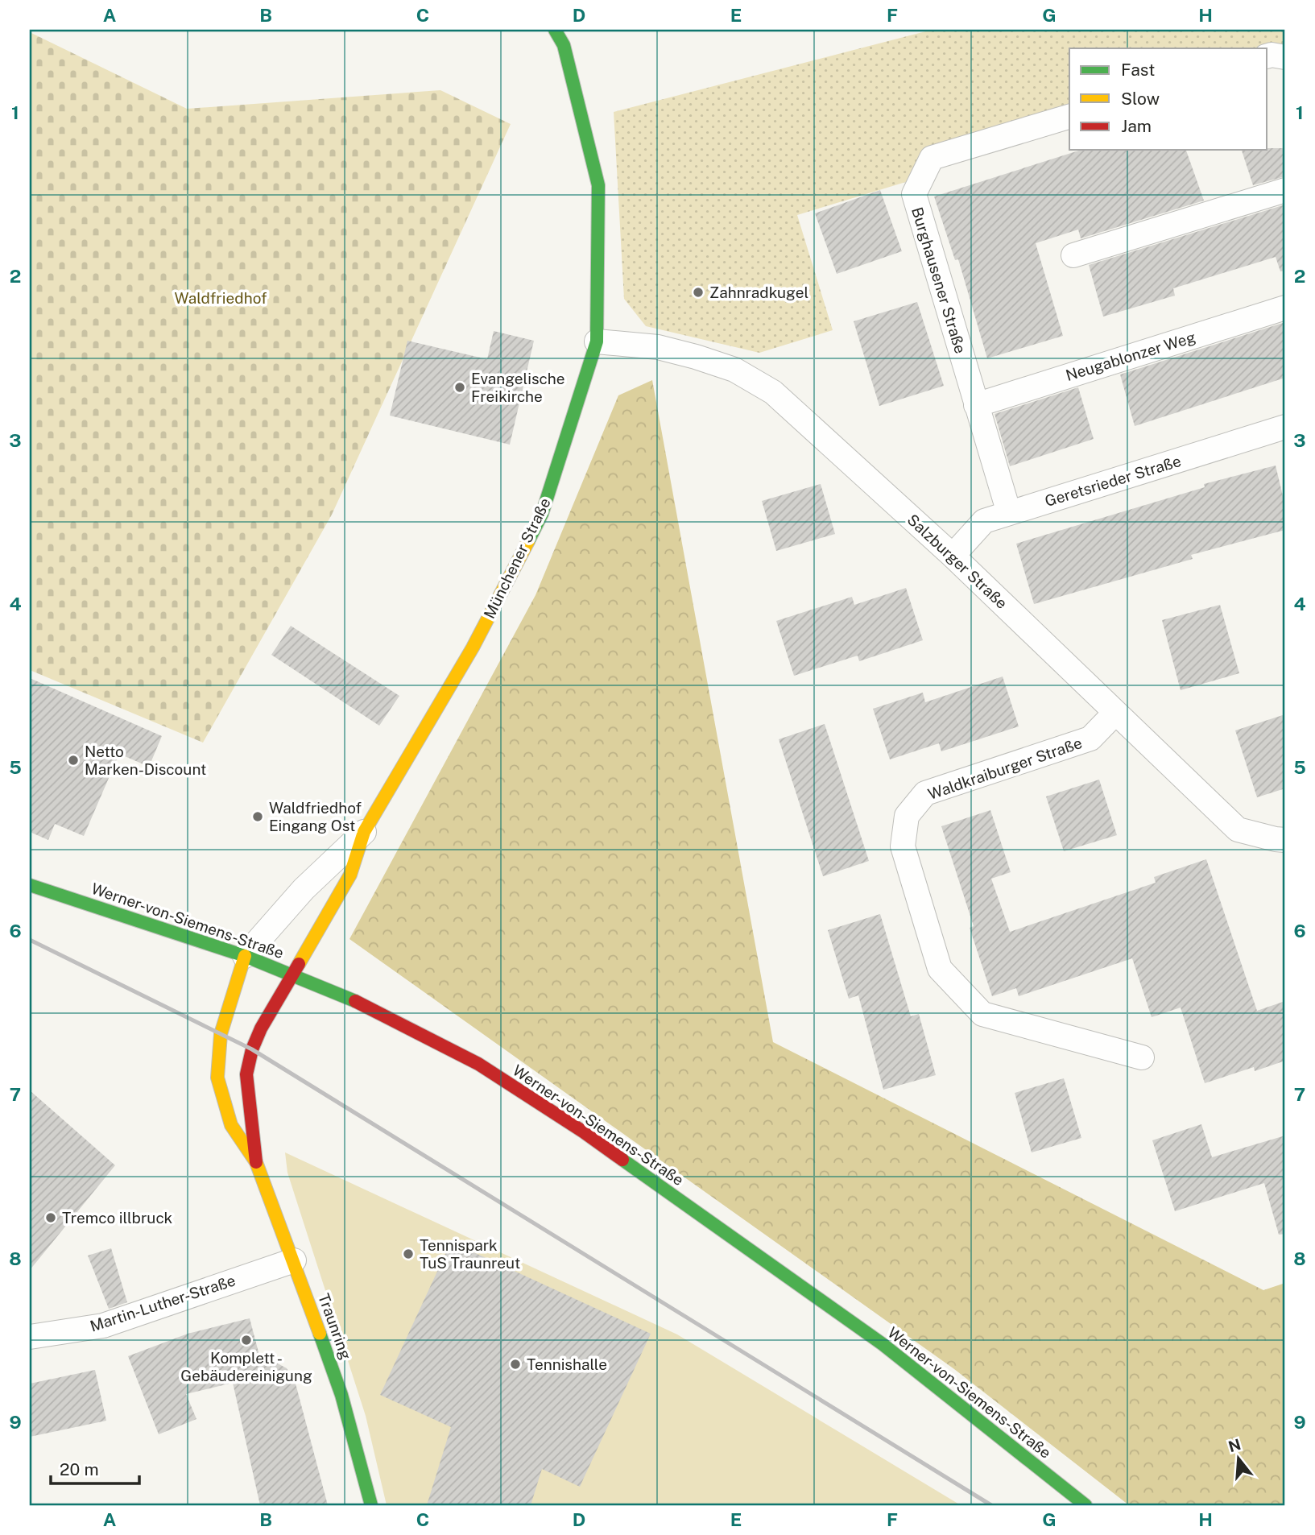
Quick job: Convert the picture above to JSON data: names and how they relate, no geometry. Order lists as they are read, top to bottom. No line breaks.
{"streets":{"street":["Burghausener Straße","Neugablonzer Weg","Geretsrieder Straße","Münchener Straße","Salzburger Straße","Waldkraiburger Straße","Werner-von-Siemens-Straße","Martin-Luther-Straße","Traunring"]},"crossings":[["Burghausener Straße","Neugablonzer Weg"],["Burghausener Straße","Geretsrieder Straße"],["Geretsrieder Straße","Salzburger Straße"],["Münchener Straße","Salzburger Straße"],["Münchener Straße","Werner-von-Siemens-Straße"],["Münchener Straße","Traunring"],["Salzburger Straße","Waldkraiburger Straße"],["Werner-von-Siemens-Straße","Traunring"],["Martin-Luther-Straße","Traunring"]],"parks":["Waldfriedhof"],"places":["Zahnradkugel","Evangelische Freikirche","Netto Marken-Discount","Waldfriedhof Eingang Ost","Tremco illbruck","Tennispark TuS Traunreut","Komplett - Gebäudereinigung","Tennishalle"],"legend":["Fast","Slow","Jam"],"scale_bar":"20 m","north":"top","grid":{"columns":["A","B","C","D","E","F","G","H"],"rows":["1","2","3","4","5","6","7","8","9"]}}
